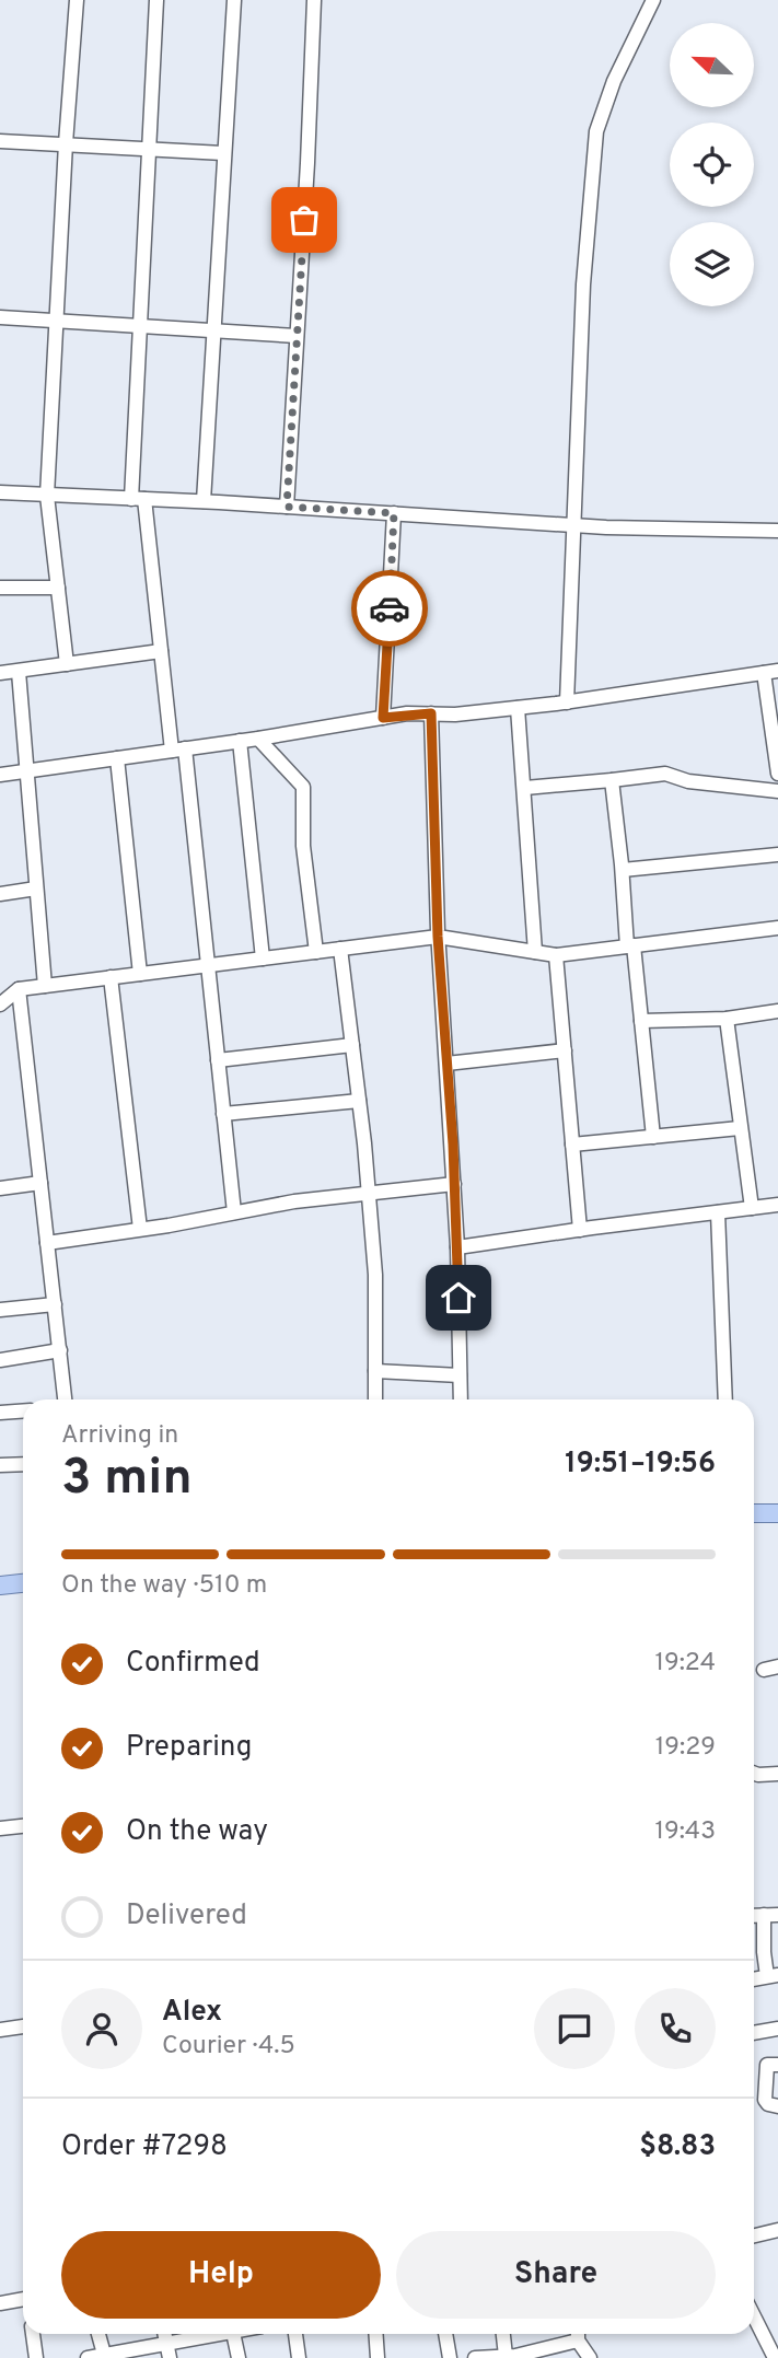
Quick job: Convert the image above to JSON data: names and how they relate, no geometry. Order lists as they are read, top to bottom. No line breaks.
{"north":"top left","page":{"heading":["3 min","Arriving in","19:51–19:56"],"panel":["Alex","Courier · 4.5","Order #7298","$8.83"],"bar":"On the way · 510 m","list":[["Confirmed","19:24"],["Preparing","19:29"],["On the way","19:43"],"Delivered"],"buttons":["Help","Share"]}}
